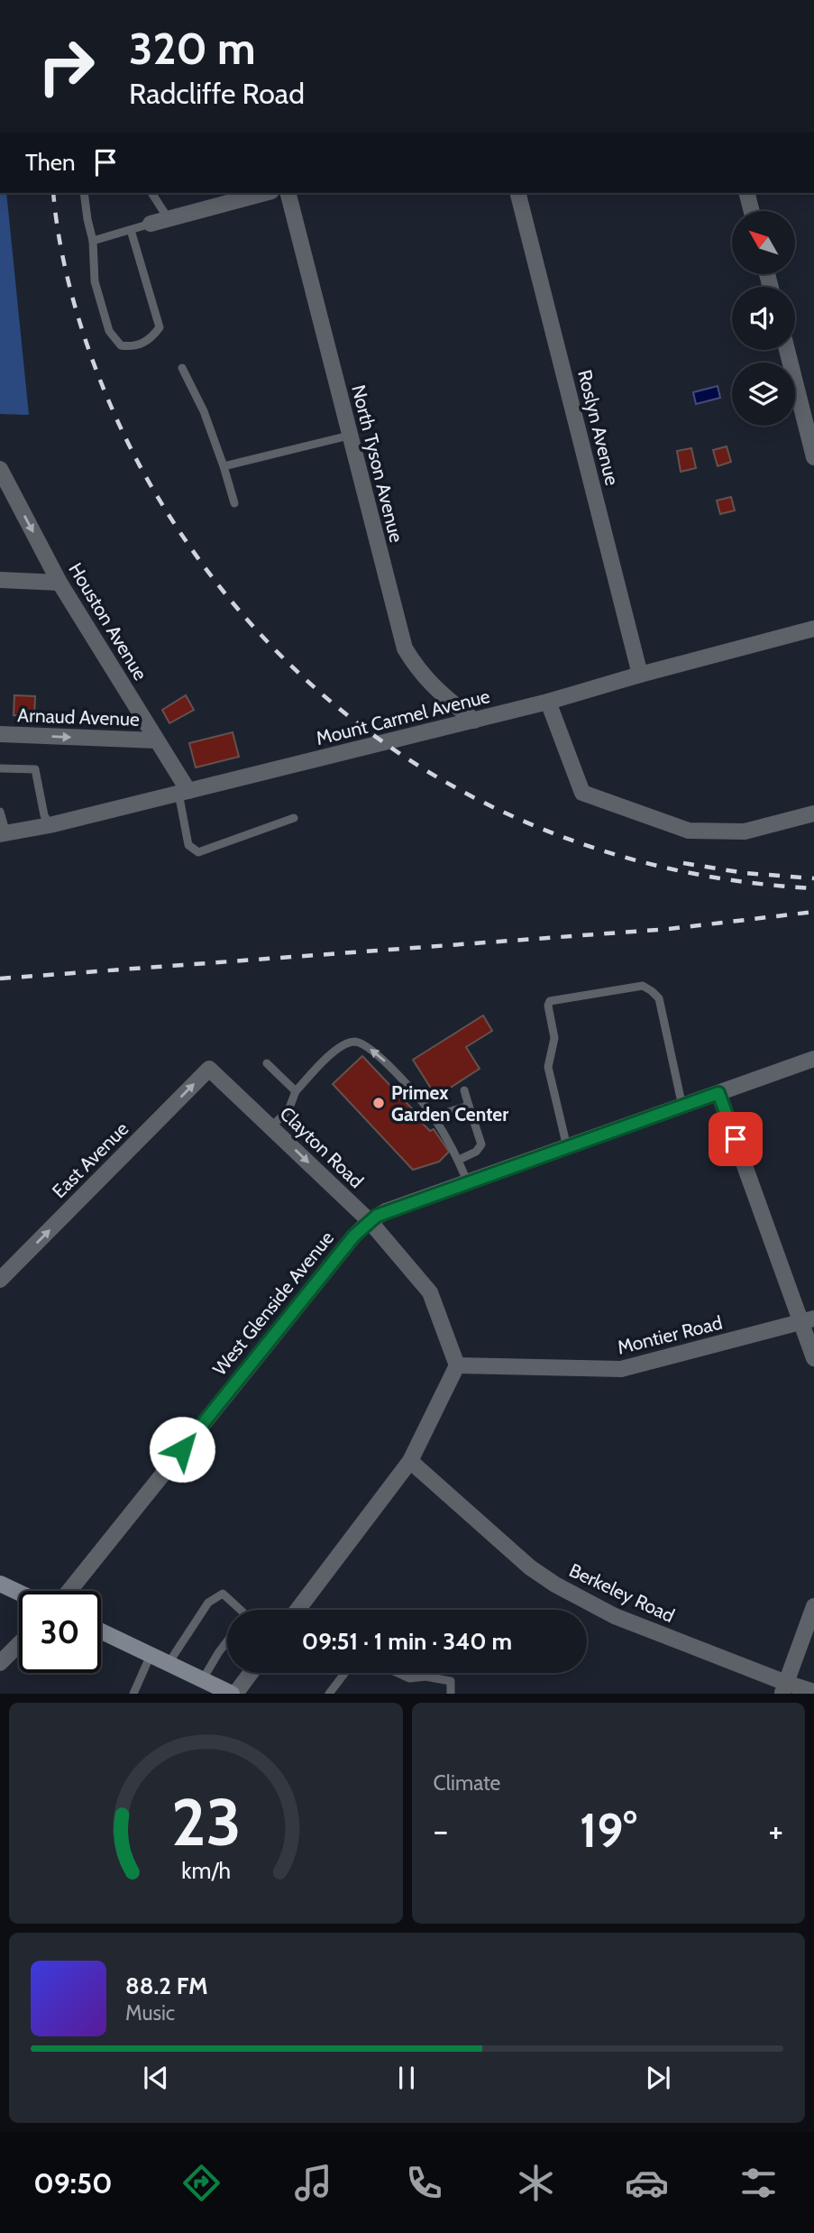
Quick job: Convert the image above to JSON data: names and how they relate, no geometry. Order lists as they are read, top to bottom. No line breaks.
{"streets":{"street":["Roslyn Avenue","North Tyson Avenue","Houston Avenue","Arnaud Avenue","Mount Carmel Avenue","Clayton Road","East Avenue","West Glenside Avenue","Montier Road","Berkeley Road"]},"crossings":[["Roslyn Avenue","Mount Carmel Avenue"],["North Tyson Avenue","Mount Carmel Avenue"],["Houston Avenue","Arnaud Avenue"],["Houston Avenue","Mount Carmel Avenue"],["Clayton Road","East Avenue"],["Clayton Road","West Glenside Avenue"],["Clayton Road","Montier Road"]],"one_way":["Arnaud Avenue","East Avenue"],"places":["Primex Garden Center"],"north":"top left","page":{"turn":["320 m","Radcliffe Road"],"then":"Then","limit":"30","trip":"09:51 · 1 min · 340 m","tile":"Climate","heat":["−","19°","+"],"song":["88.2 FM","Music"],"tabs":"09:50","gauge":["23","km/h"]}}
